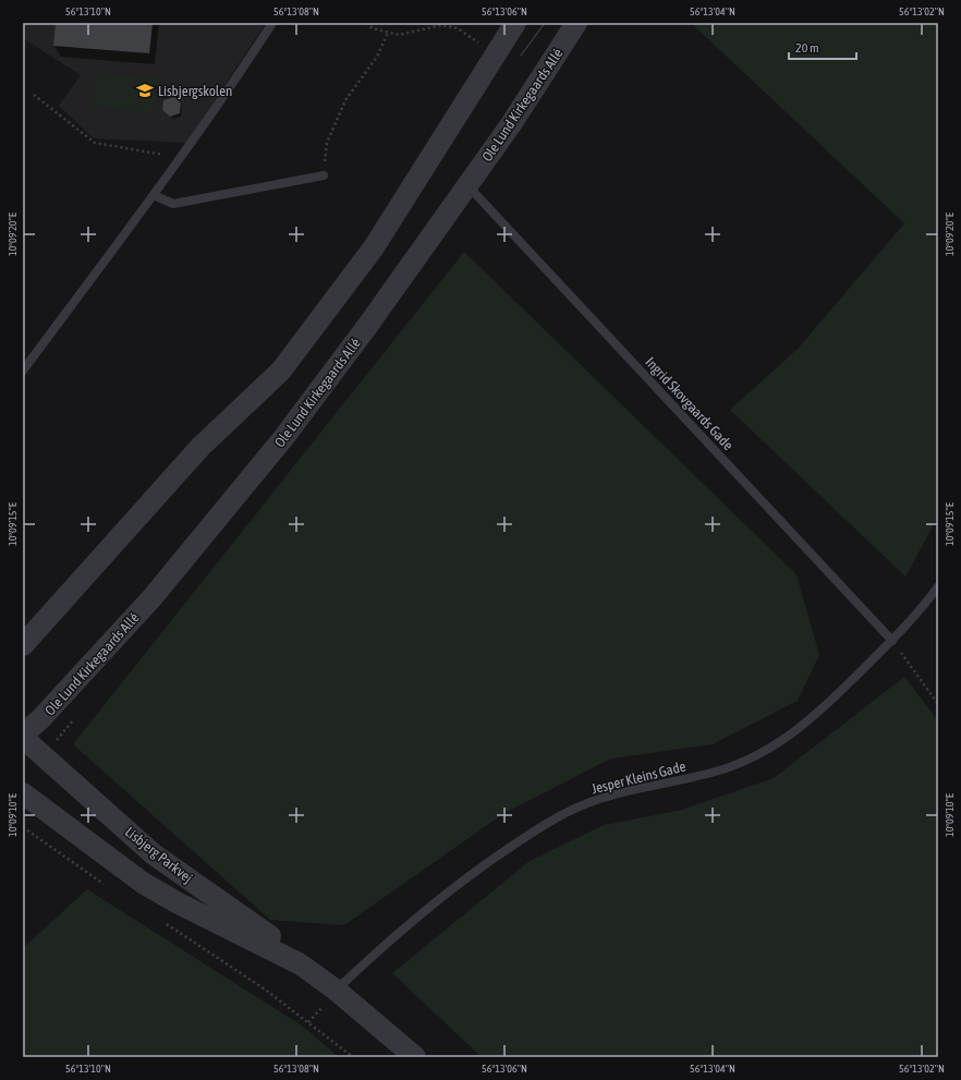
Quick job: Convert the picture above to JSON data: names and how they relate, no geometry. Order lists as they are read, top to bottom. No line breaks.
{"streets":{"street":["Ole Lund Kirkegaards Allé","Lisbjerg Parkvej"],"lane":["Ingrid Skovgaards Gade","Jesper Kleins Gade"]},"crossings":[["Ole Lund Kirkegaards Allé","Ingrid Skovgaards Gade"],["Ingrid Skovgaards Gade","Jesper Kleins Gade"],["Jesper Kleins Gade","Lisbjerg Parkvej"]],"places":{"school or university":["Lisbjergskolen"]},"scale_bar":"20 m","coordinates":["56°13'10\"N","56°13'08\"N","56°13'06\"N","56°13'04\"N","56°13'02\"N","10°09'20\"E","10°09'15\"E","10°09'10\"E"]}
